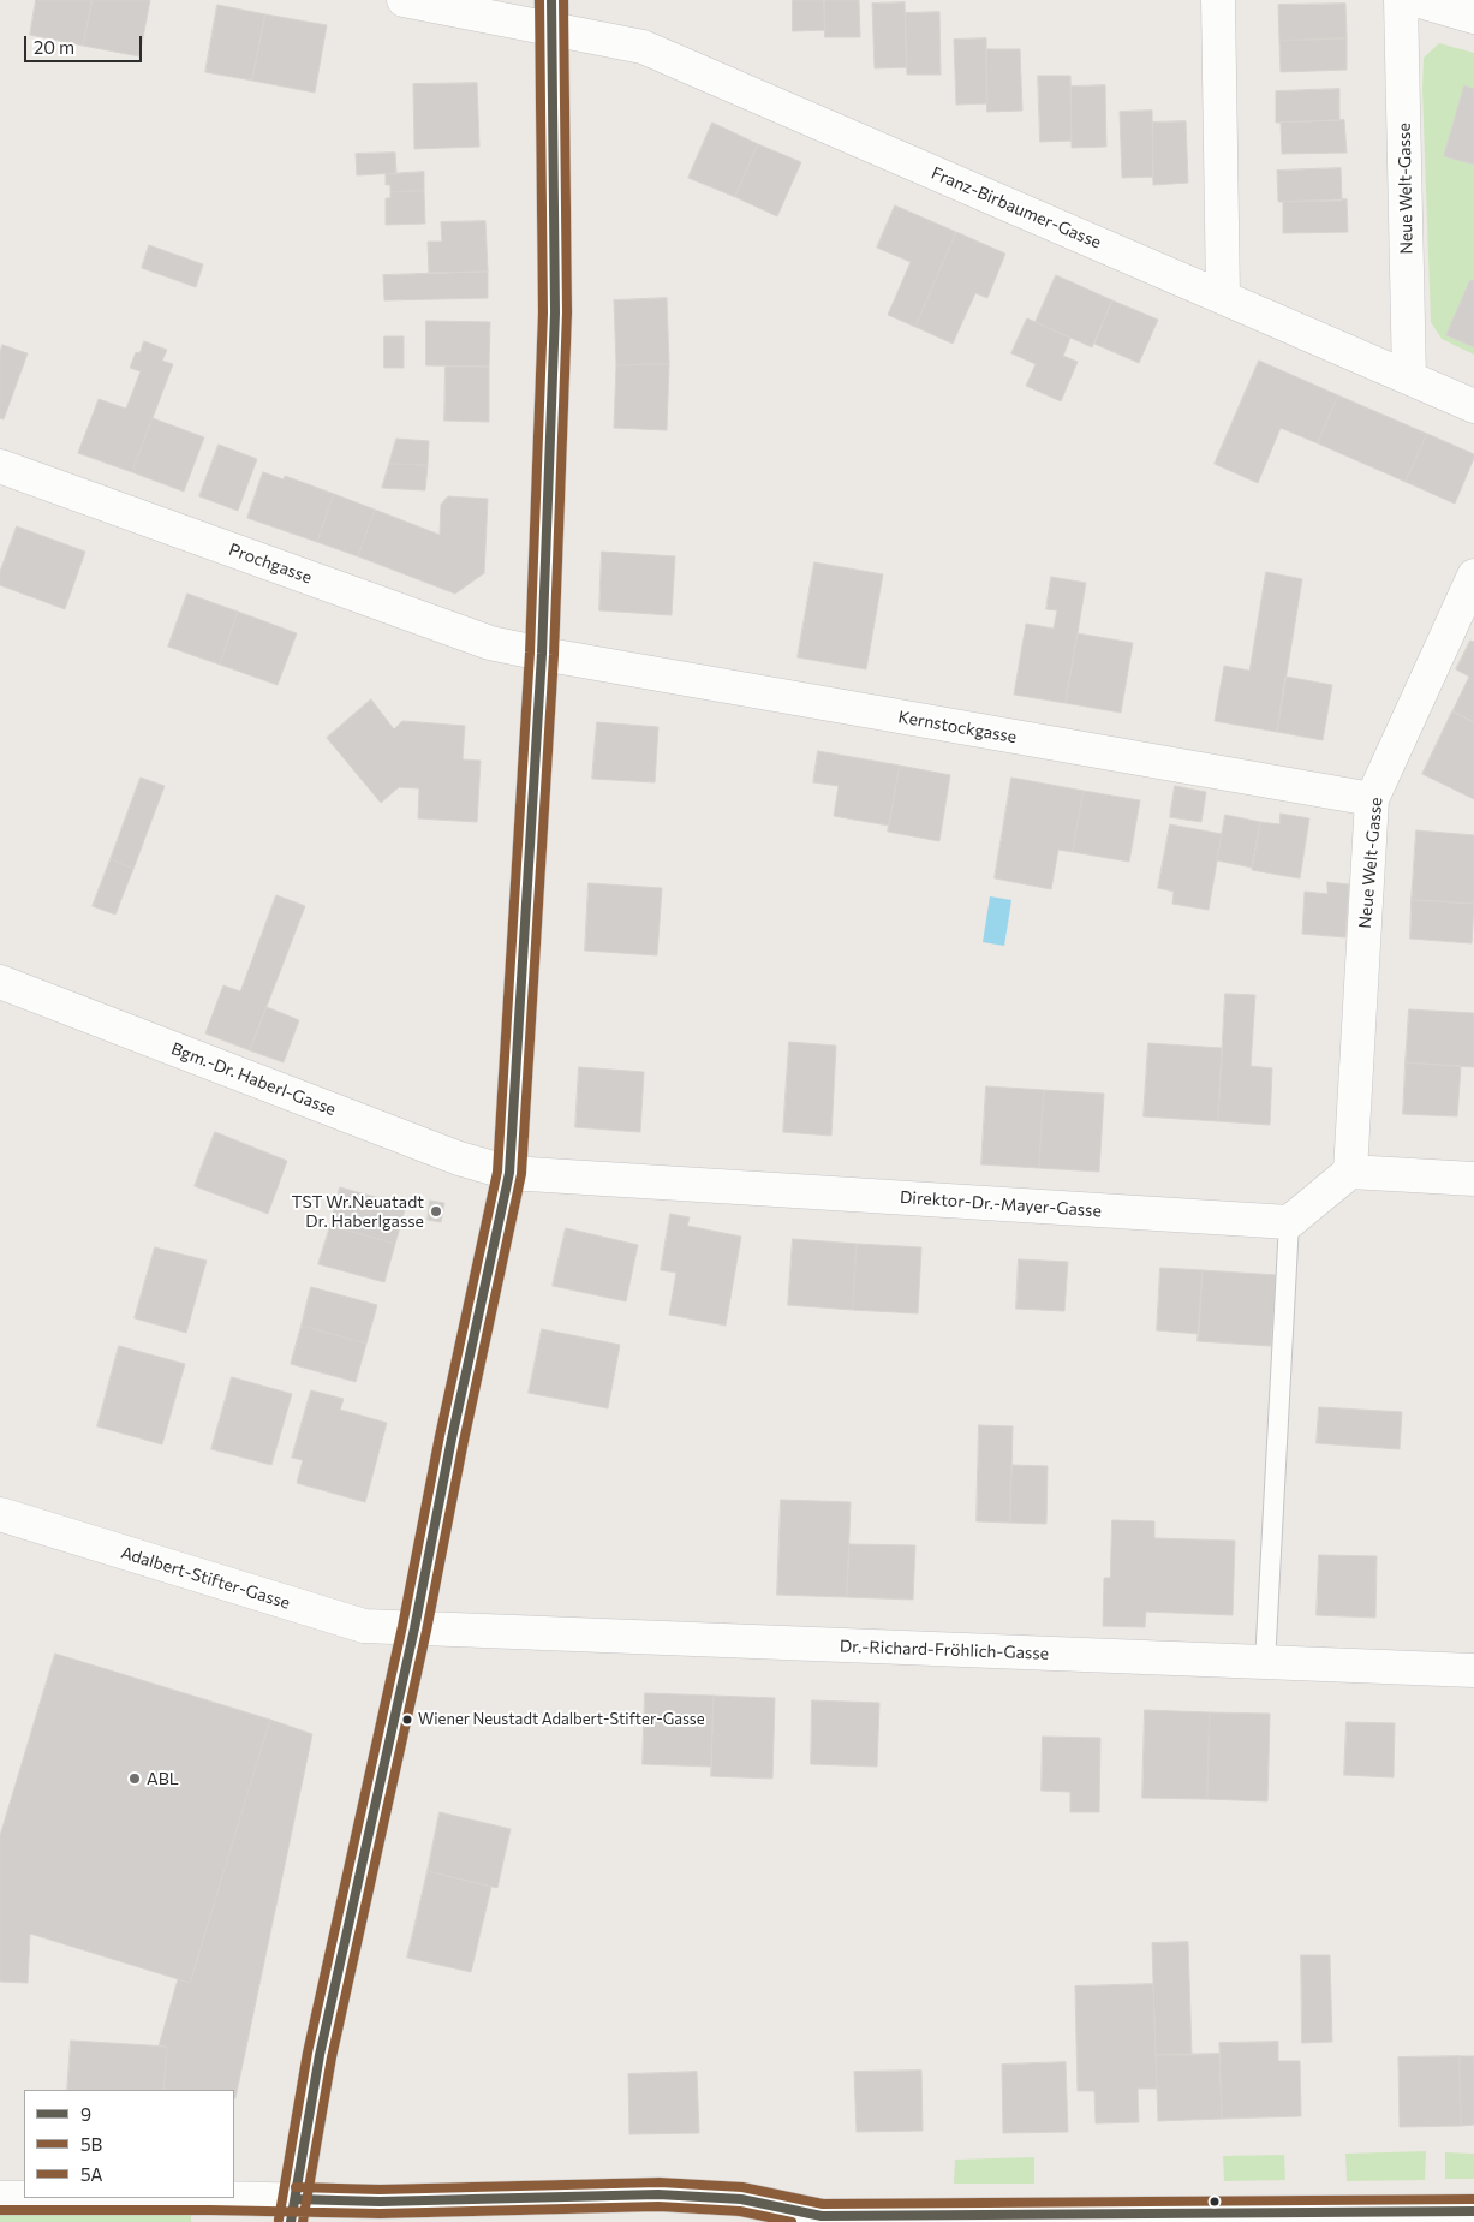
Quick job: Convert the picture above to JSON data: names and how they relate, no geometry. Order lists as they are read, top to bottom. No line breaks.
{"streets":{"street":["Neue Welt-Gasse","Franz-Birbaumer-Gasse","Prochgasse","Kernstockgasse","Bgm.-Dr. Haberl-Gasse","Direktor-Dr.-Mayer-Gasse","Adalbert-Stifter-Gasse","Dr.-Richard-Fröhlich-Gasse"]},"crossings":[["Neue Welt-Gasse","Franz-Birbaumer-Gasse"],["Neue Welt-Gasse","Kernstockgasse"],["Prochgasse","Kernstockgasse"],["Bgm.-Dr. Haberl-Gasse","Direktor-Dr.-Mayer-Gasse"],["Adalbert-Stifter-Gasse","Dr.-Richard-Fröhlich-Gasse"]],"places":["TST Wr.Neuatadt Dr. Haberlgasse","Wiener Neustadt Adalbert-Stifter-Gasse","ABL"],"lines":["transit line 9","transit line 5B","transit line 5A"],"legend":["9","5B","5A"],"scale_bar":"20 m"}
